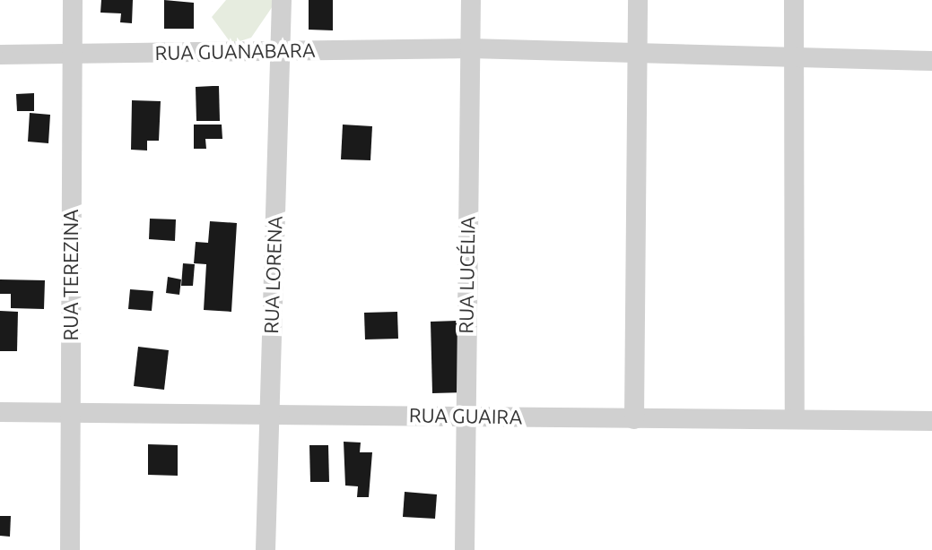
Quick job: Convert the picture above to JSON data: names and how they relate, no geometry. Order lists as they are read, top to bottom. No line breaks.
{"streets":{"street":["RUA GUANABARA","RUA TEREZINA","RUA LORENA","RUA LUCÉLIA","RUA GUAIRA"]},"crossings":[["RUA GUANABARA","RUA TEREZINA"],["RUA GUANABARA","RUA LORENA"],["RUA GUANABARA","RUA LUCÉLIA"],["RUA TEREZINA","RUA GUAIRA"],["RUA LORENA","RUA GUAIRA"],["RUA LUCÉLIA","RUA GUAIRA"]]}
